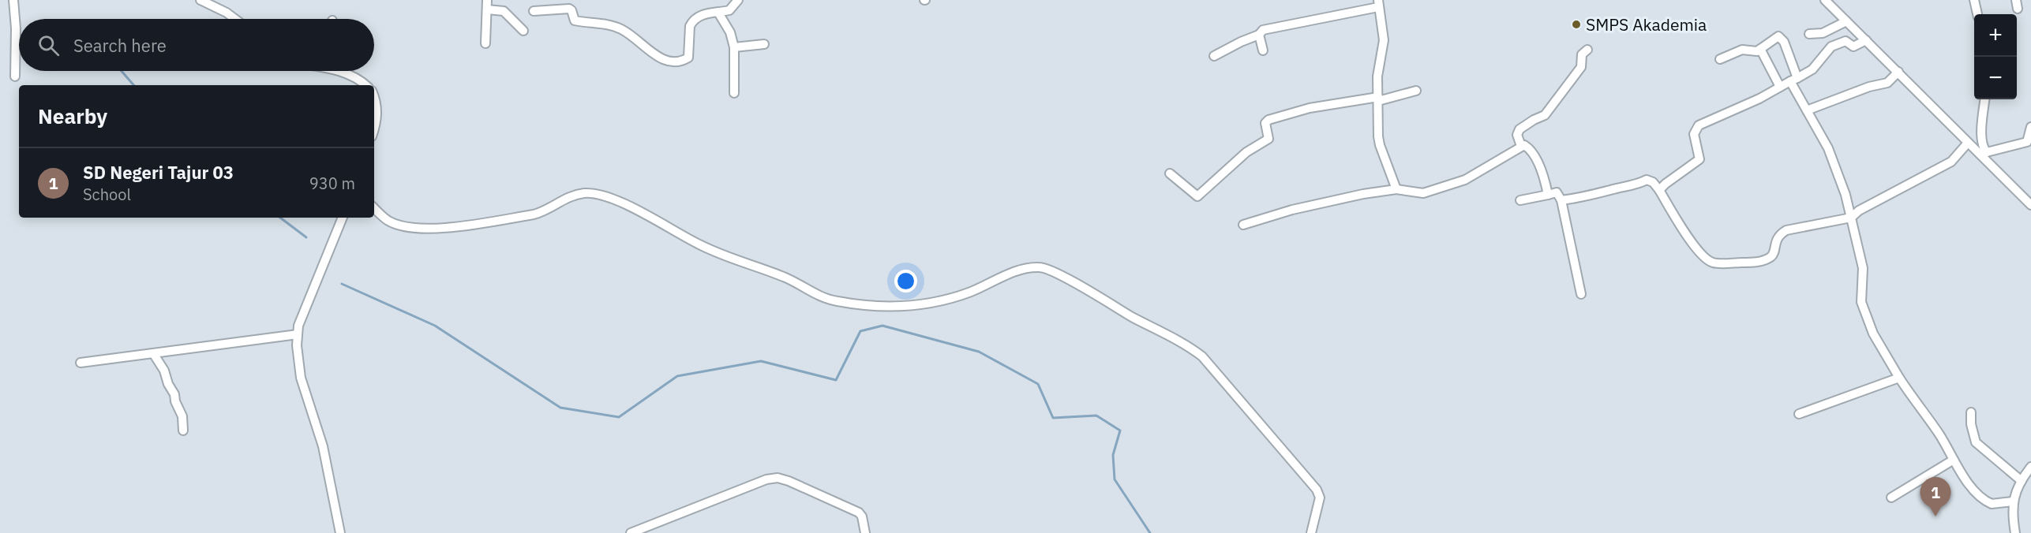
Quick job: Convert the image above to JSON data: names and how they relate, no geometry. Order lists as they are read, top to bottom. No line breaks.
{"places":["SMPS Akademia"],"page":{"map_buttons":["+","−"],"search":"Search here","heading":"Nearby","list":[{"mark":"1","name":"SD Negeri Tajur 03","note":"School","value":"930 m"}],"pins":"1"}}
